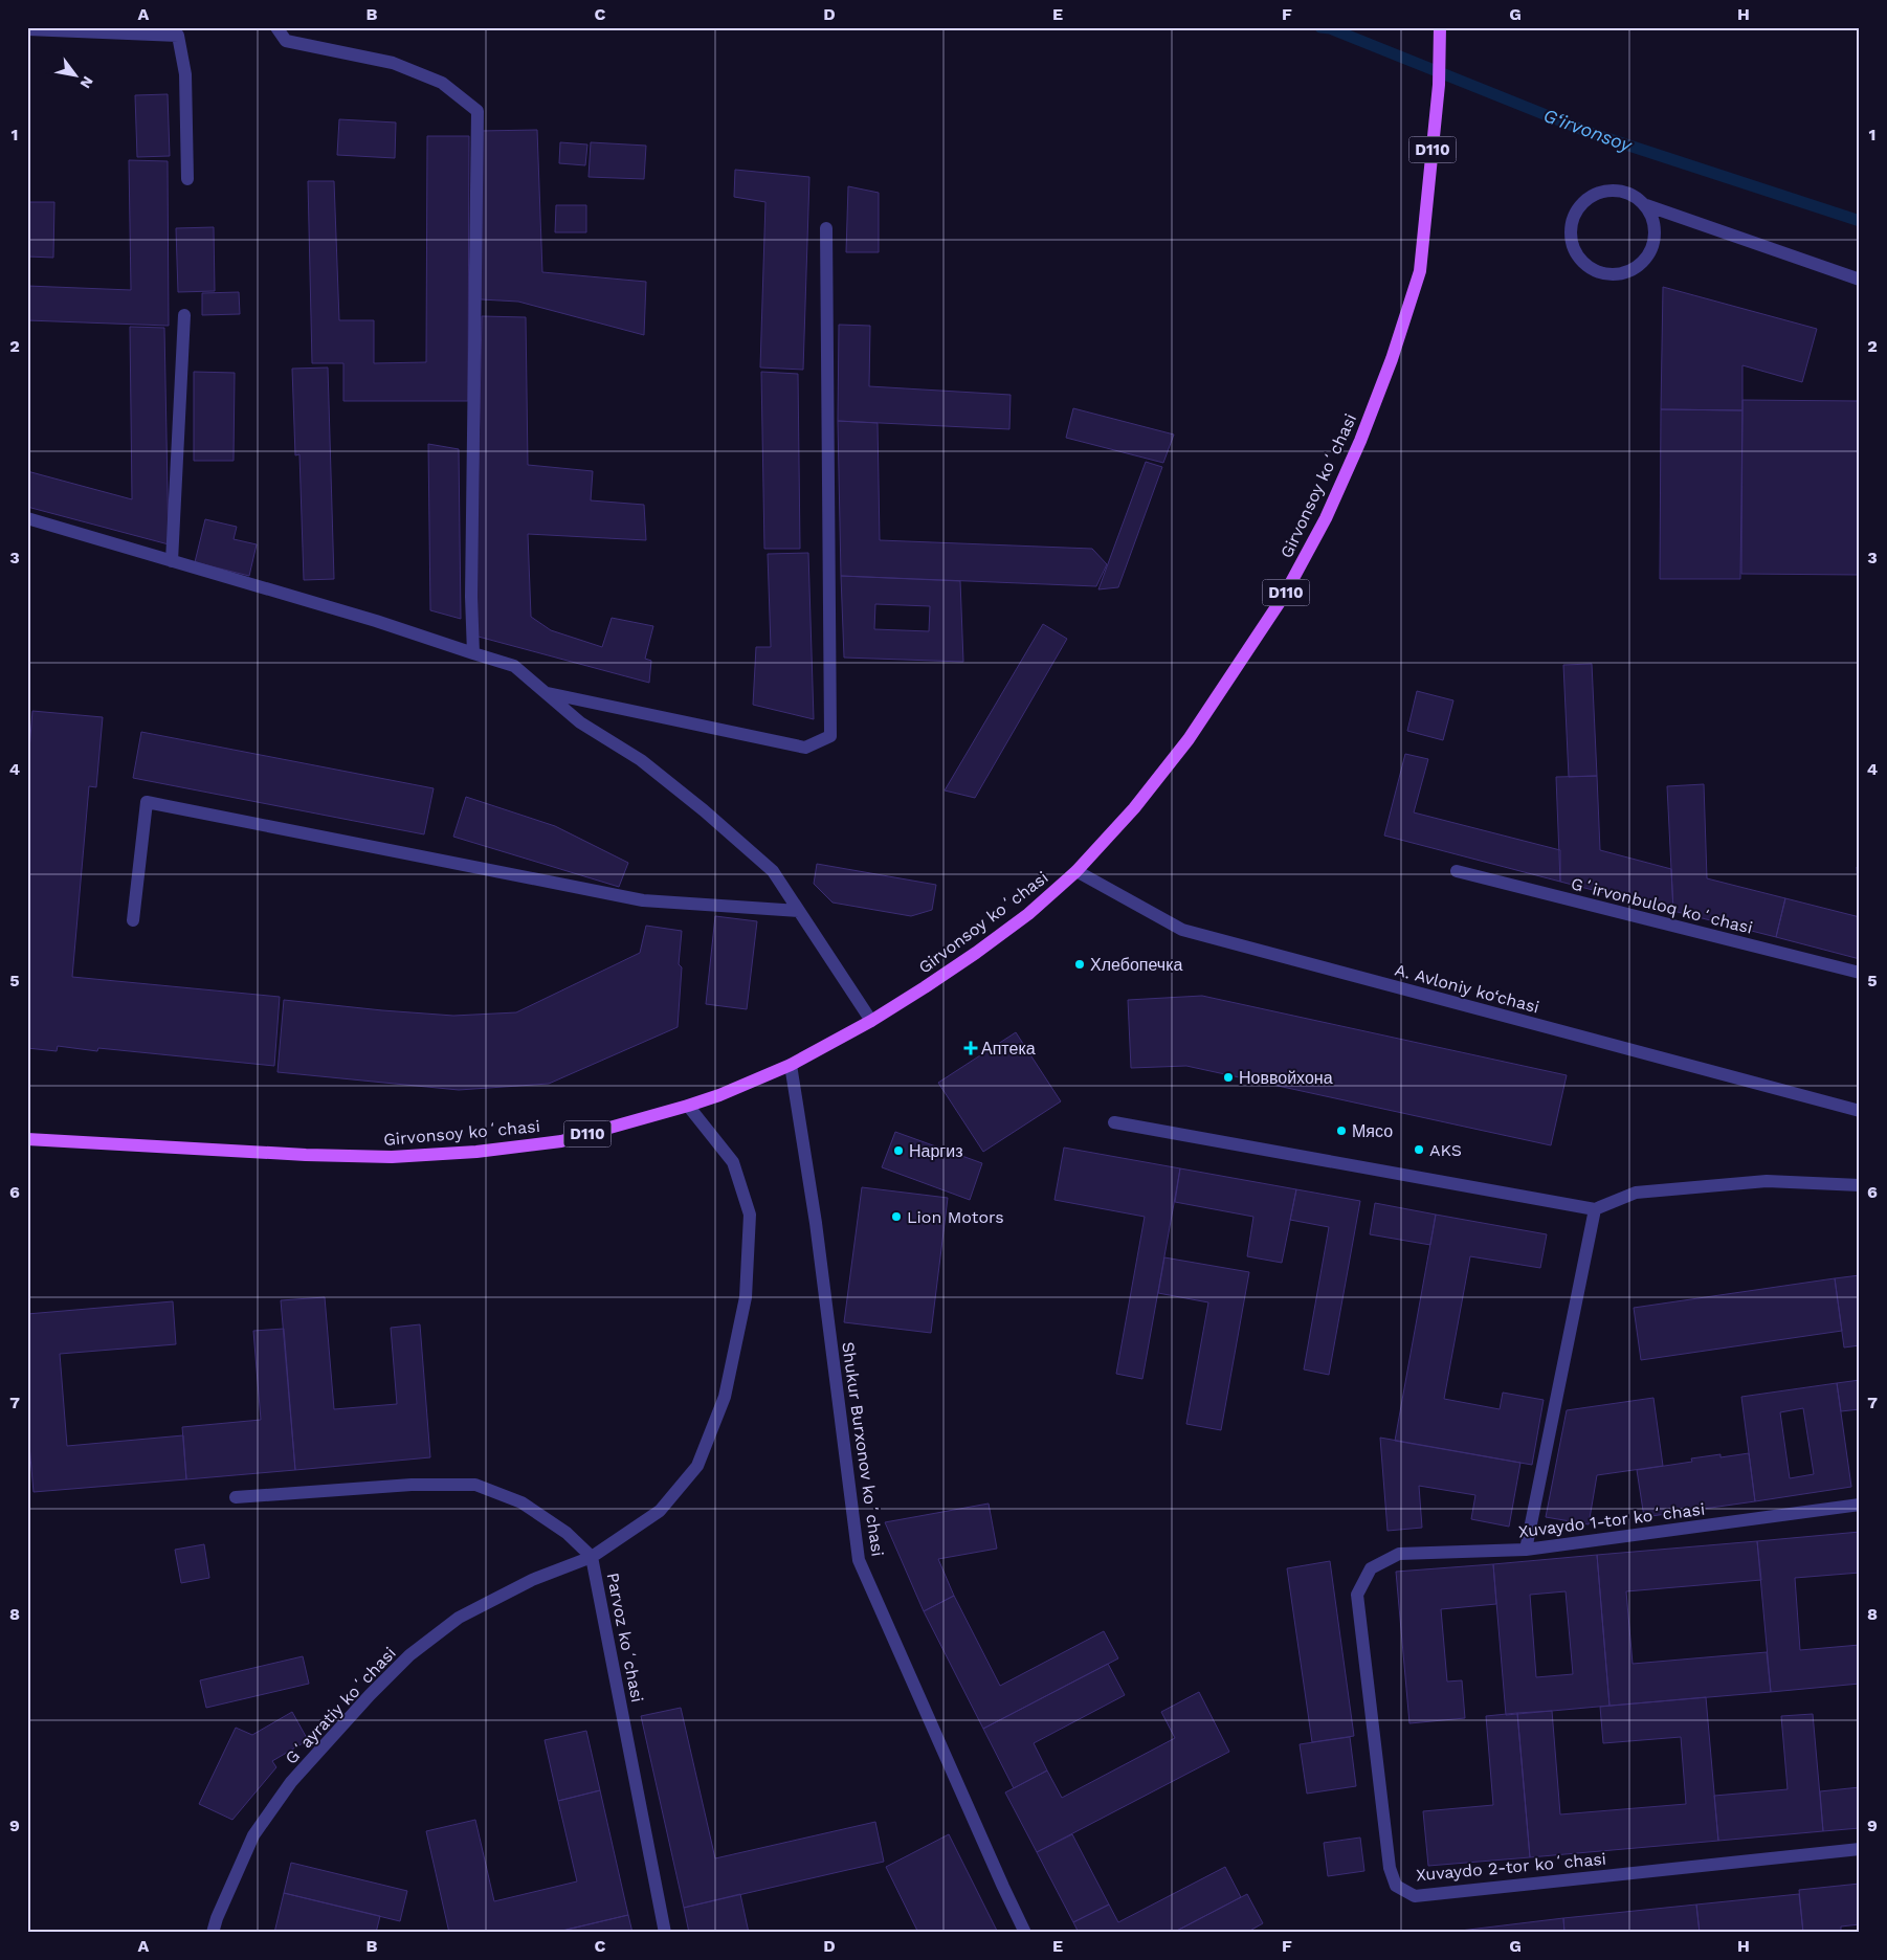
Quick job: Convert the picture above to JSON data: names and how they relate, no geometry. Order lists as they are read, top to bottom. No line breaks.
{"streets":{"main road":["D110","Girvonsoy koʻchasi"],"street":["Gʻirvonbuloq koʻchasi","A. Avloniy ko‘chasi","Shukur Burxonov koʻchasi","Xuvaydo 1-tor koʻchasi","Parvoz koʻchasi","Gʻayratiy koʻchasi","Xuvaydo 2-tor koʻchasi"]},"crossings":[["Girvonsoy koʻchasi","A. Avloniy ko‘chasi"],["Girvonsoy koʻchasi","Shukur Burxonov koʻchasi"],["Girvonsoy koʻchasi","Parvoz koʻchasi"],["Xuvaydo 1-tor koʻchasi","Xuvaydo 2-tor koʻchasi"],["Parvoz koʻchasi","Gʻayratiy koʻchasi"]],"water":["G‘irvonsoy"],"places":{"other":["Хлебопечка","Новвойхона","Мясо","AKS","Наргиз","Lion Motors"],"health":["Аптека"]},"north":"bottom right","grid":{"columns":["A","B","C","D","E","F","G","H"],"rows":["1","2","3","4","5","6","7","8","9"]}}
